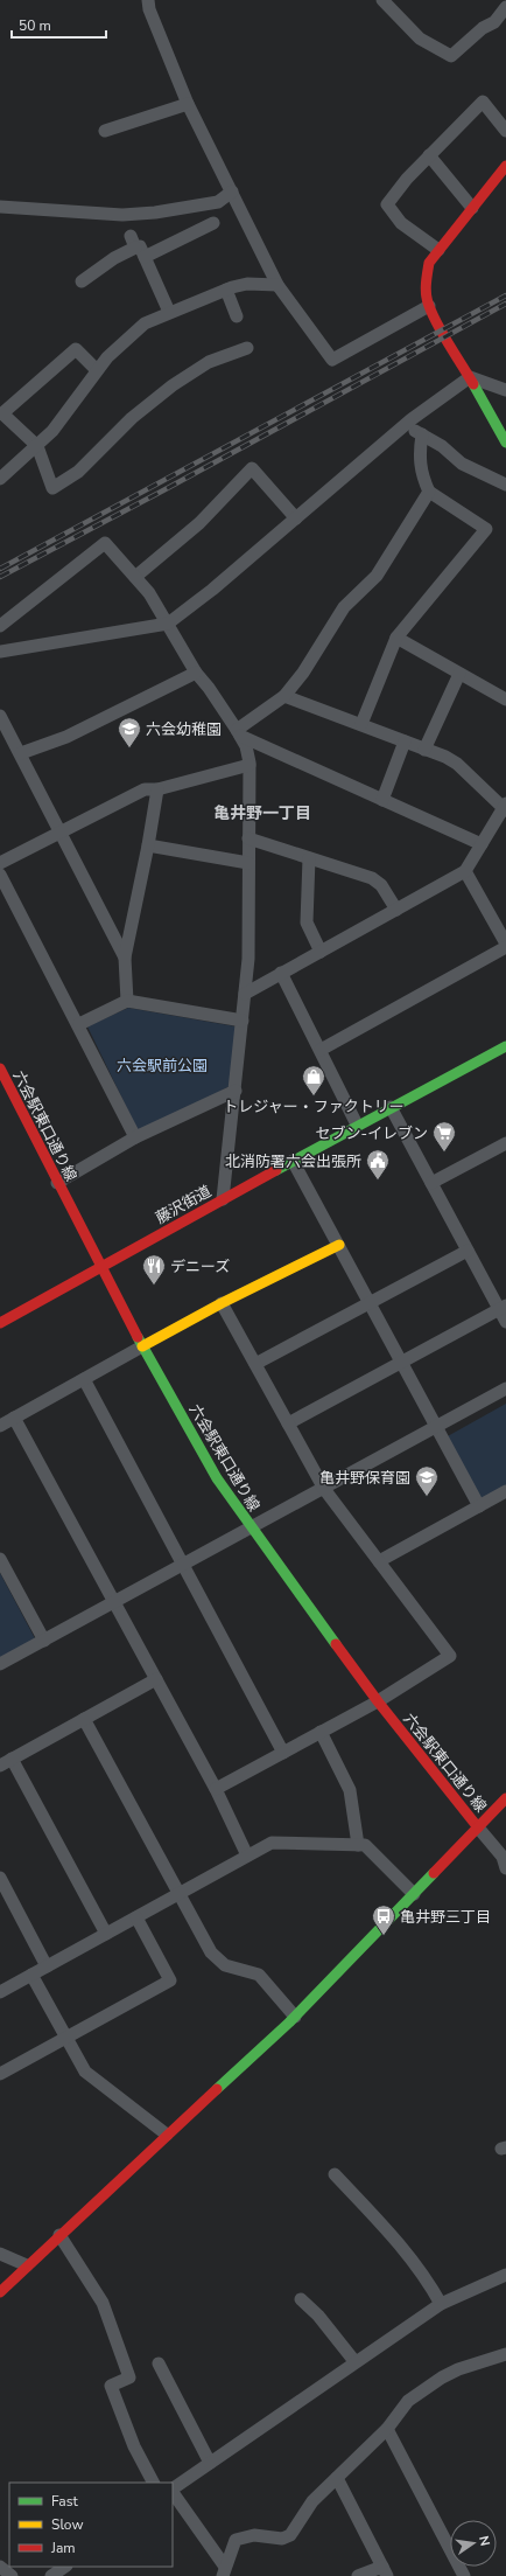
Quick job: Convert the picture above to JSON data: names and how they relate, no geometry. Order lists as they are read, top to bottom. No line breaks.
{"streets":{"main road":["六会駅東口通り線","藤沢街道"]},"crossings":[["六会駅東口通り線","藤沢街道"]],"districts":["亀井野一丁目"],"parks":["六会駅前公園"],"places":{"school or university":["六会幼稚園","亀井野保育園"],"shop":["トレジャー・ファクトリー"],"supermarket":["セブン-イレブン"],"public building":["北消防署六会出張所"],"restaurant":["デニーズ"],"bus stop":["亀井野三丁目"]},"legend":["Fast","Slow","Jam"],"scale_bar":"50 m","north":"right"}
